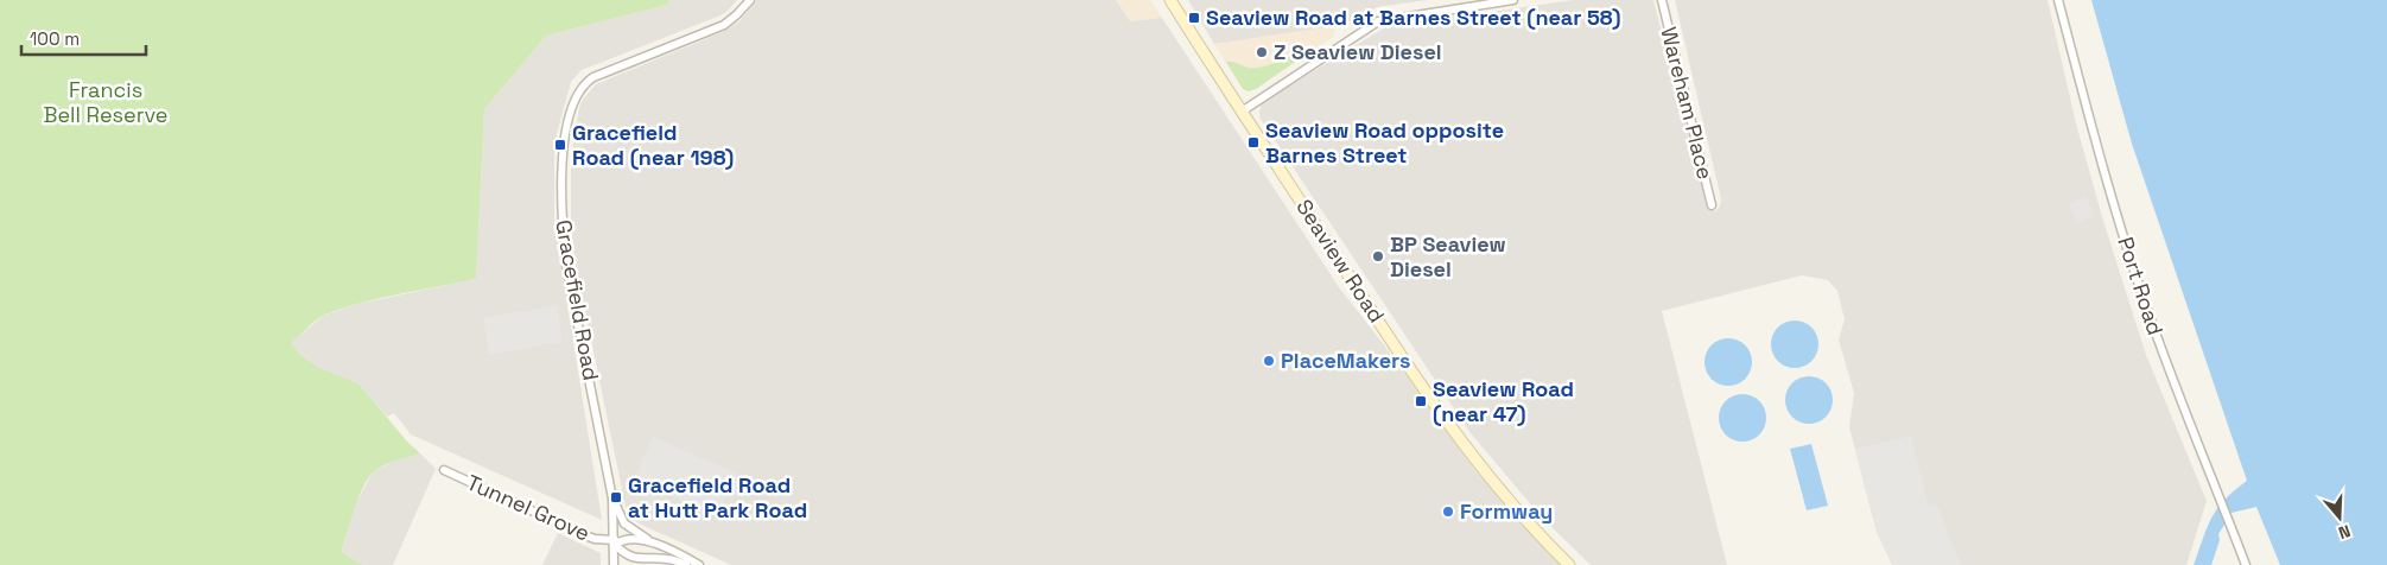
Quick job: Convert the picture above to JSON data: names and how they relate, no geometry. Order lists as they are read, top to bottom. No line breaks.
{"streets":{"main road":["Seaview Road"],"street":["Wareham Place","Port Road","Gracefield Road","Tunnel Grove"]},"crossings":[["Gracefield Road","Tunnel Grove"]],"parks":["Francis Bell Reserve"],"places":{"transit":["Seaview Road at Barnes Street (near 58)","Seaview Road opposite Barnes Street","Gracefield Road (near 198)","Seaview Road (near 47)","Gracefield Road at Hutt Park Road"],"other":["Z Seaview Diesel","BP Seaview Diesel","PlaceMakers","Formway"]},"scale_bar":"100 m","north":"bottom"}
